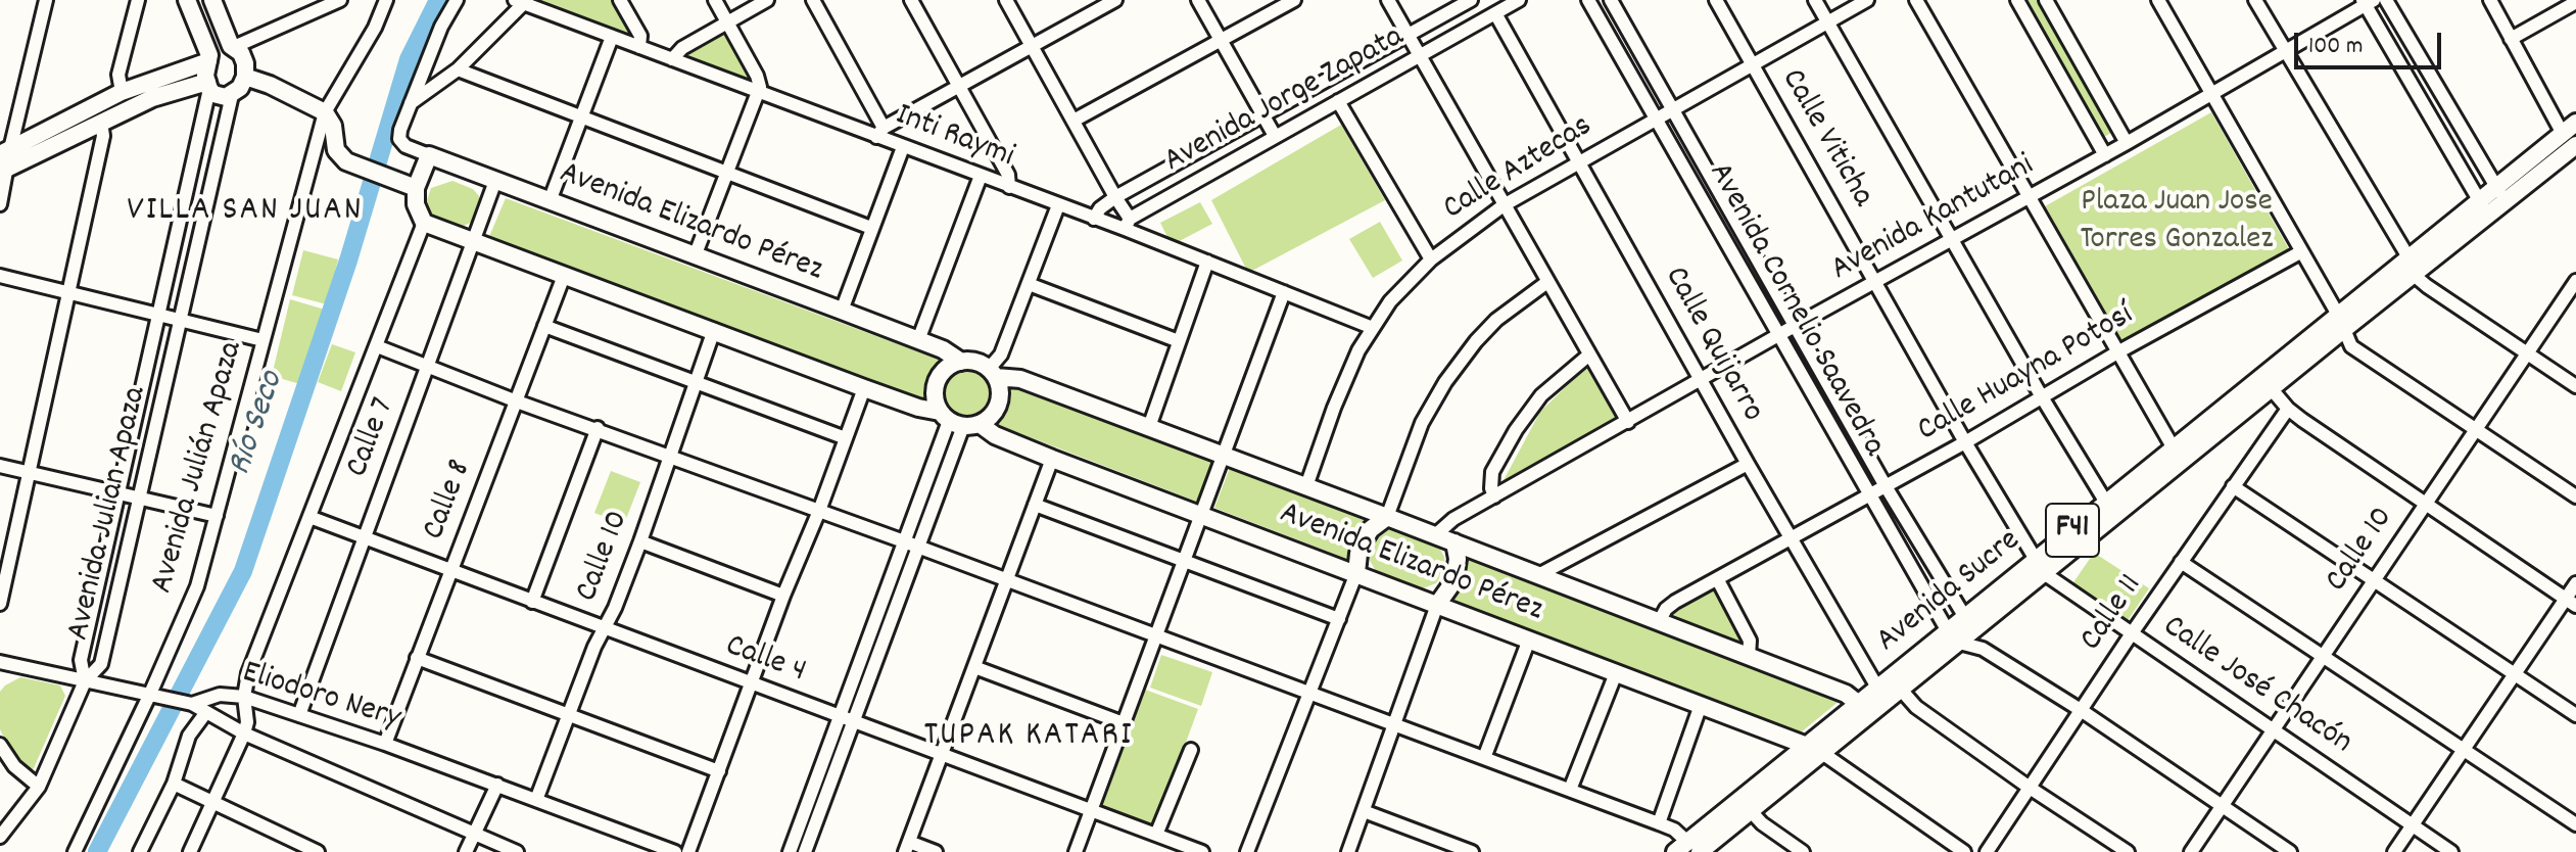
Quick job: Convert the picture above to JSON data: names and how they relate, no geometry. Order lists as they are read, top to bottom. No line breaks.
{"streets":{"main road":["Avenida Elizardo Pérez","F41","Avenida Sucre"],"street":["Avenida Jorge Zapata","Inti Raymi","Calle Viticha","Calle Aztecas","Avenida Kantutani","Avenida Cornelio Saavedra","Calle Quijarro","Calle Huayna Potosí","Calle 7","Avenida Julián Apaza","Calle 8","Avenida Julian Apaza","Calle 10","Calle 11","Calle 4","Calle José Chacón","Eliodoro Nery"]},"crossings":[["Avenida Jorge Zapata","Inti Raymi"],["Avenida Jorge Zapata","Calle Quijarro"],["Inti Raymi","Calle Aztecas"],["Calle Viticha","Calle Aztecas"],["Calle Viticha","Avenida Kantutani"],["Calle Viticha","Calle Huayna Potosí"],["Calle Viticha","Avenida Sucre"],["Calle Viticha","Calle José Chacón"],["Calle Aztecas","Avenida Elizardo Pérez"],["Calle Aztecas","Avenida Cornelio Saavedra"],["Calle Aztecas","Calle Quijarro"],["Avenida Kantutani","Avenida Elizardo Pérez"],["Avenida Kantutani","Avenida Cornelio Saavedra"],["Avenida Kantutani","Calle Quijarro"],["Avenida Elizardo Pérez","Calle Huayna Potosí"],["Avenida Elizardo Pérez","Calle 7"],["Avenida Elizardo Pérez","Calle 8"],["Avenida Elizardo Pérez","Calle 10"],["Avenida Elizardo Pérez","Avenida Sucre"],["Avenida Cornelio Saavedra","Calle Huayna Potosí"],["Avenida Cornelio Saavedra","Avenida Sucre"],["Calle Quijarro","Calle Huayna Potosí"],["Calle Quijarro","Avenida Sucre"],["Calle 7","Calle 4"],["Calle 7","Eliodoro Nery"],["Calle 8","Calle 4"],["Calle 8","Eliodoro Nery"],["F41","Avenida Sucre"],["Calle 10","Calle 4"],["Calle 10","Calle José Chacón"],["Calle 10","Eliodoro Nery"],["Avenida Sucre","Calle José Chacón"],["Calle 11","Calle José Chacón"]],"districts":["VILLA SAN JUAN","TUPAK KATARI"],"water":["Río Seco"],"parks":["Plaza Juan Jose Torres Gonzalez"],"scale_bar":"100 m"}
